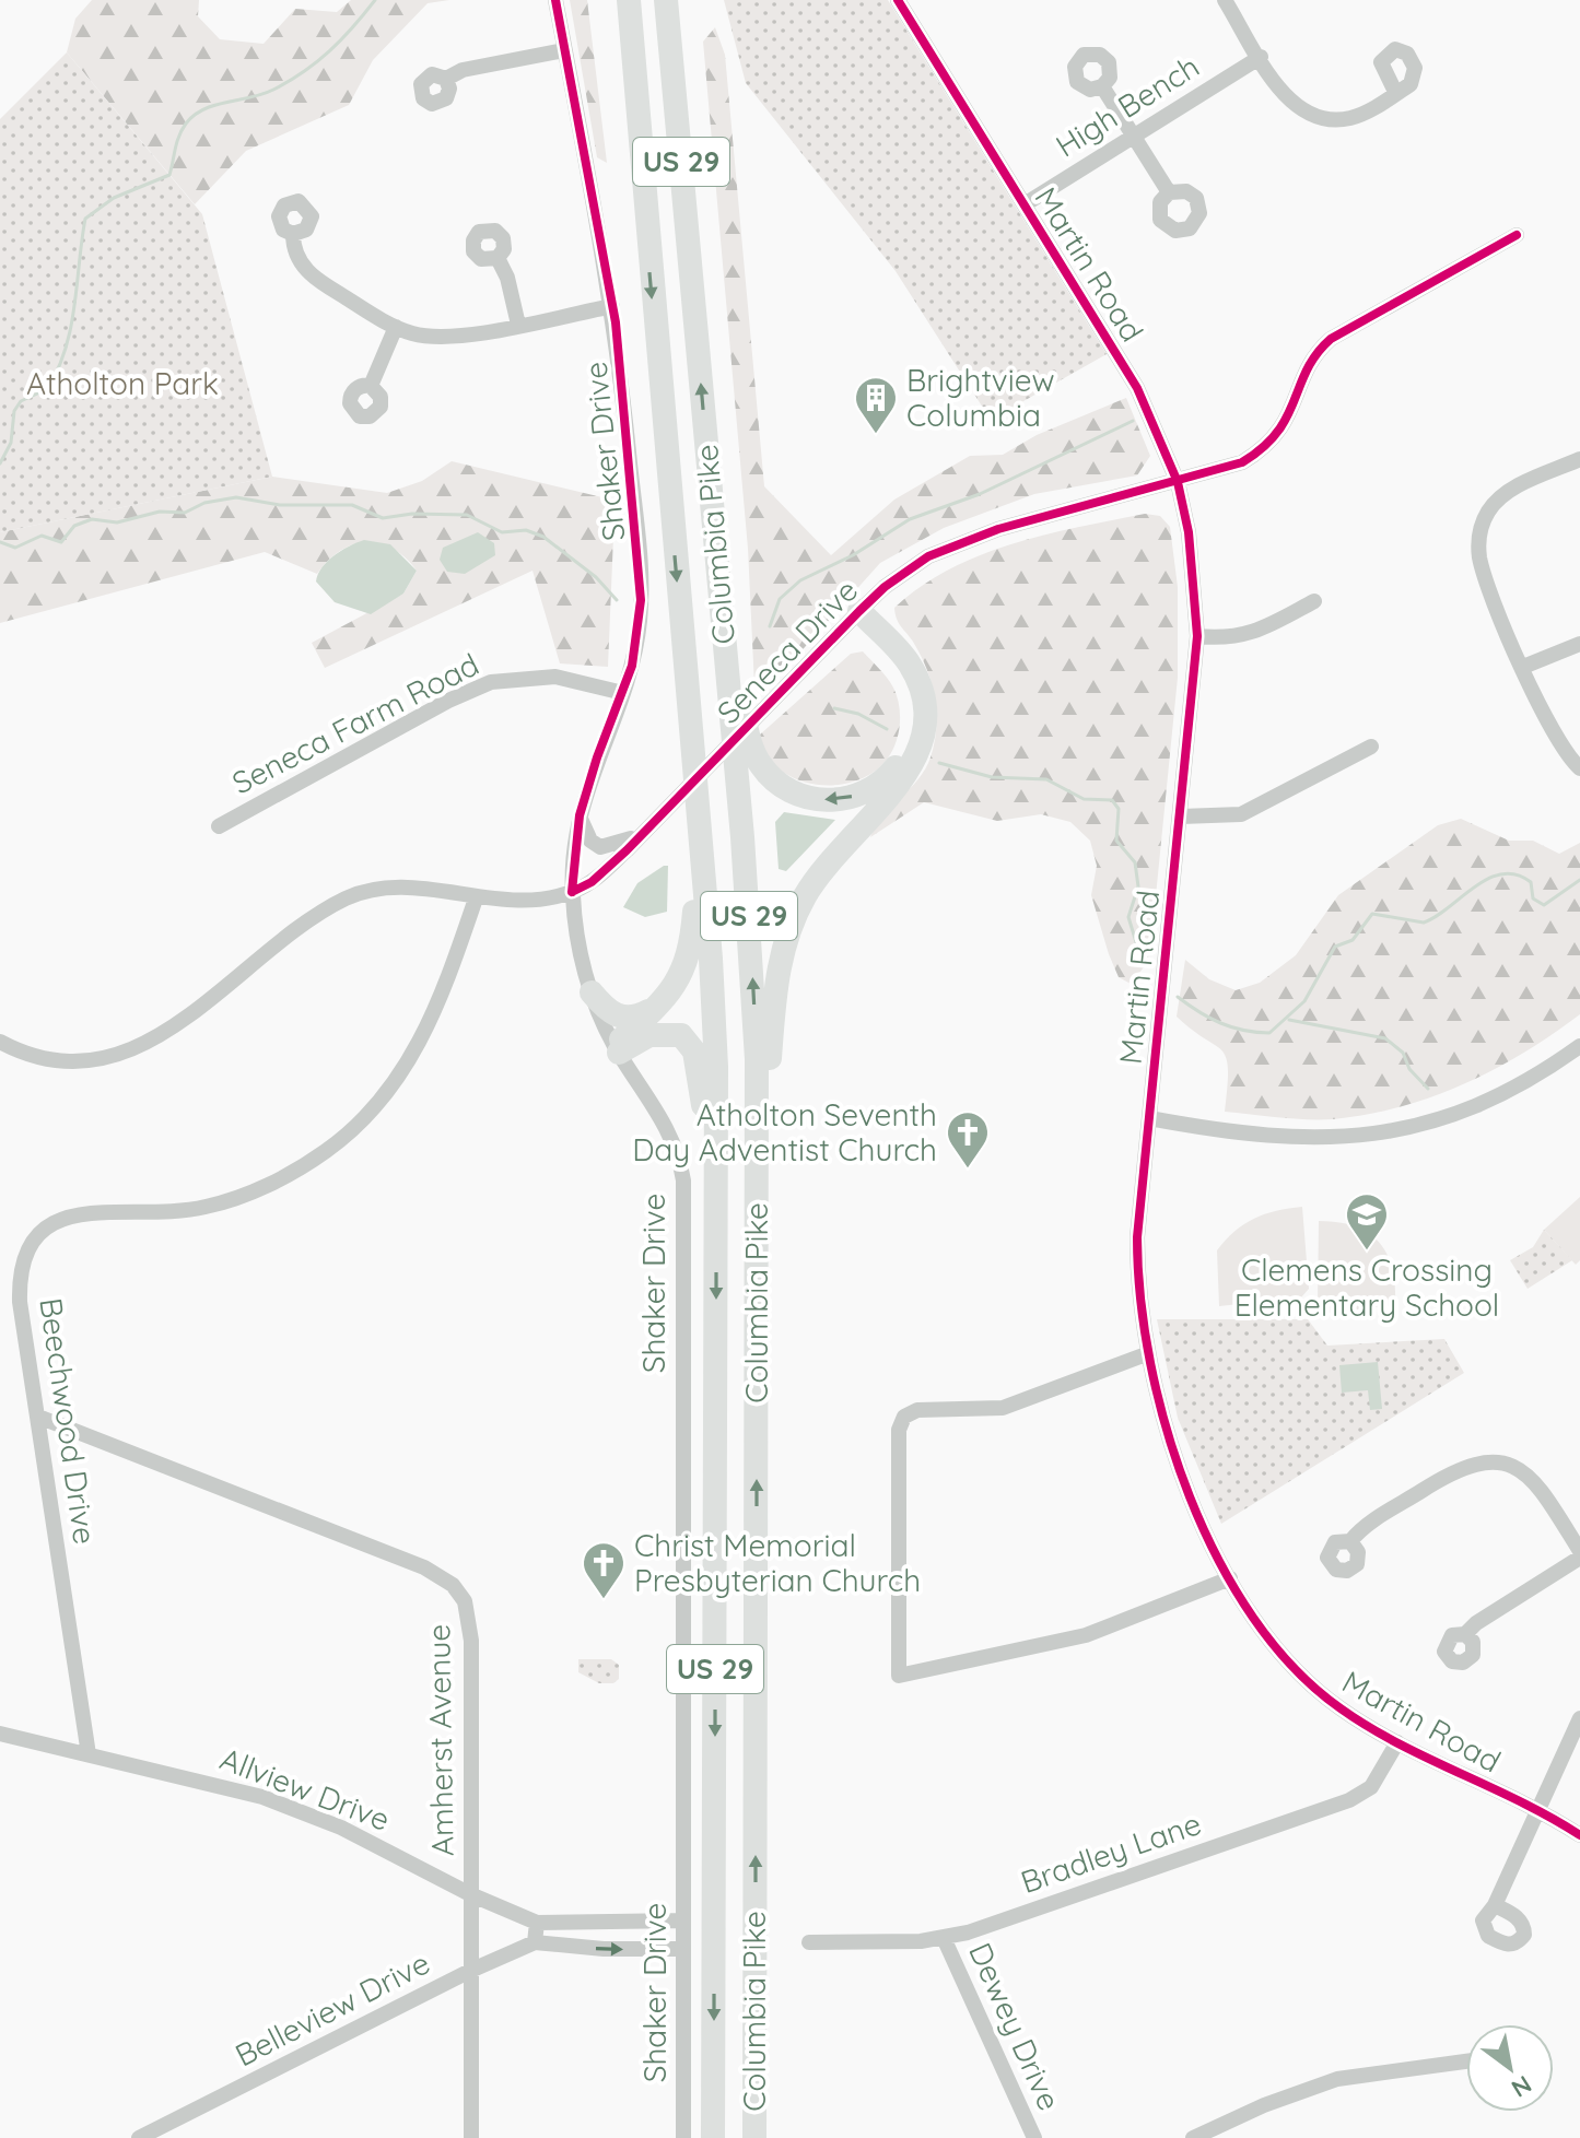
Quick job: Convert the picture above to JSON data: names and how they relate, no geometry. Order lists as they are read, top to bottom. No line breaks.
{"streets":{"highway":["US 29","Columbia Pike"],"street":["High Bench","Martin Road","Shaker Drive","Seneca Drive","Seneca Farm Road","Beechwood Drive","Amherst Avenue","Allview Drive","Bradley Lane","Belleview Drive","Dewey Drive"]},"crossings":[["High Bench","Martin Road"],["Martin Road","Seneca Drive"],["Martin Road","Bradley Lane"],["Shaker Drive","Seneca Drive"],["Shaker Drive","Seneca Farm Road"],["Shaker Drive","Allview Drive"],["Beechwood Drive","Amherst Avenue"],["Beechwood Drive","Allview Drive"],["Amherst Avenue","Allview Drive"],["Amherst Avenue","Belleview Drive"],["Bradley Lane","Dewey Drive"]],"parks":["Atholton Park"],"places":{"building":["Brightview Columbia"],"church":["Atholton Seventh Day Adventist Church","Christ Memorial Presbyterian Church"],"school or university":["Clemens Crossing Elementary School"]},"north":"bottom right"}
